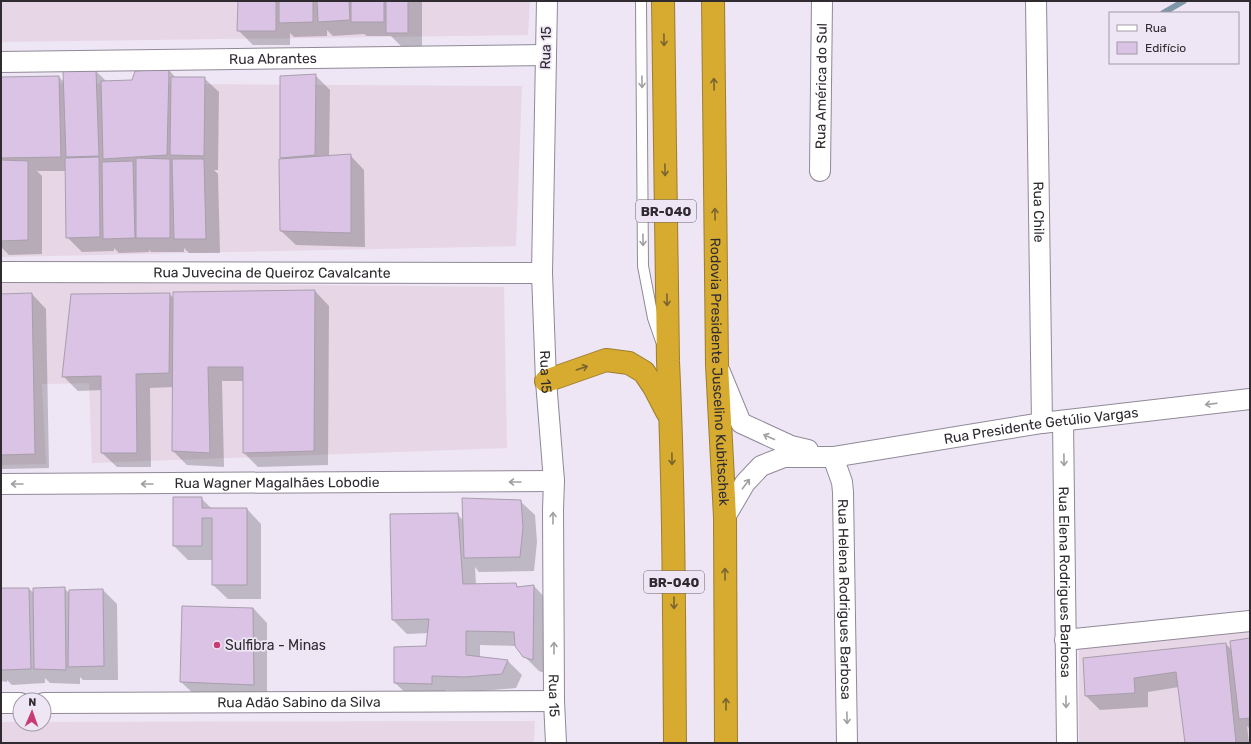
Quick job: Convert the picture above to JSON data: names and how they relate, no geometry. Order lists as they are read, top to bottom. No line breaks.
{"streets":{"highway":["BR-040","Rodovia Presidente Juscelino Kubitschek"],"street":["Rua 15","Rua Abrantes","Rua América do Sul","Rua Chile","Rua Juvecina de Queiroz Cavalcante","Rua Presidente Getúlio Vargas","Rua Wagner Magalhães Lobodie","Rua Elena Rodrigues Barbosa","Rua Helena Rodrigues Barbosa","Rua Adão Sabino da Silva"]},"crossings":[["Rua 15","Rua Abrantes"],["Rua 15","Rua Juvecina de Queiroz Cavalcante"],["Rua 15","Rua Wagner Magalhães Lobodie"],["Rua 15","Rua Adão Sabino da Silva"],["Rua Chile","Rua Presidente Getúlio Vargas"],["Rodovia Presidente Juscelino Kubitschek","Rua Presidente Getúlio Vargas"],["Rua Presidente Getúlio Vargas","Rua Elena Rodrigues Barbosa"],["Rua Presidente Getúlio Vargas","Rua Helena Rodrigues Barbosa"]],"one_way":["Rua Wagner Magalhães Lobodie","Rua Elena Rodrigues Barbosa","Rua Helena Rodrigues Barbosa"],"places":["Sulfibra - Minas"],"legend":["Rua","Edifício"],"north":"top"}
